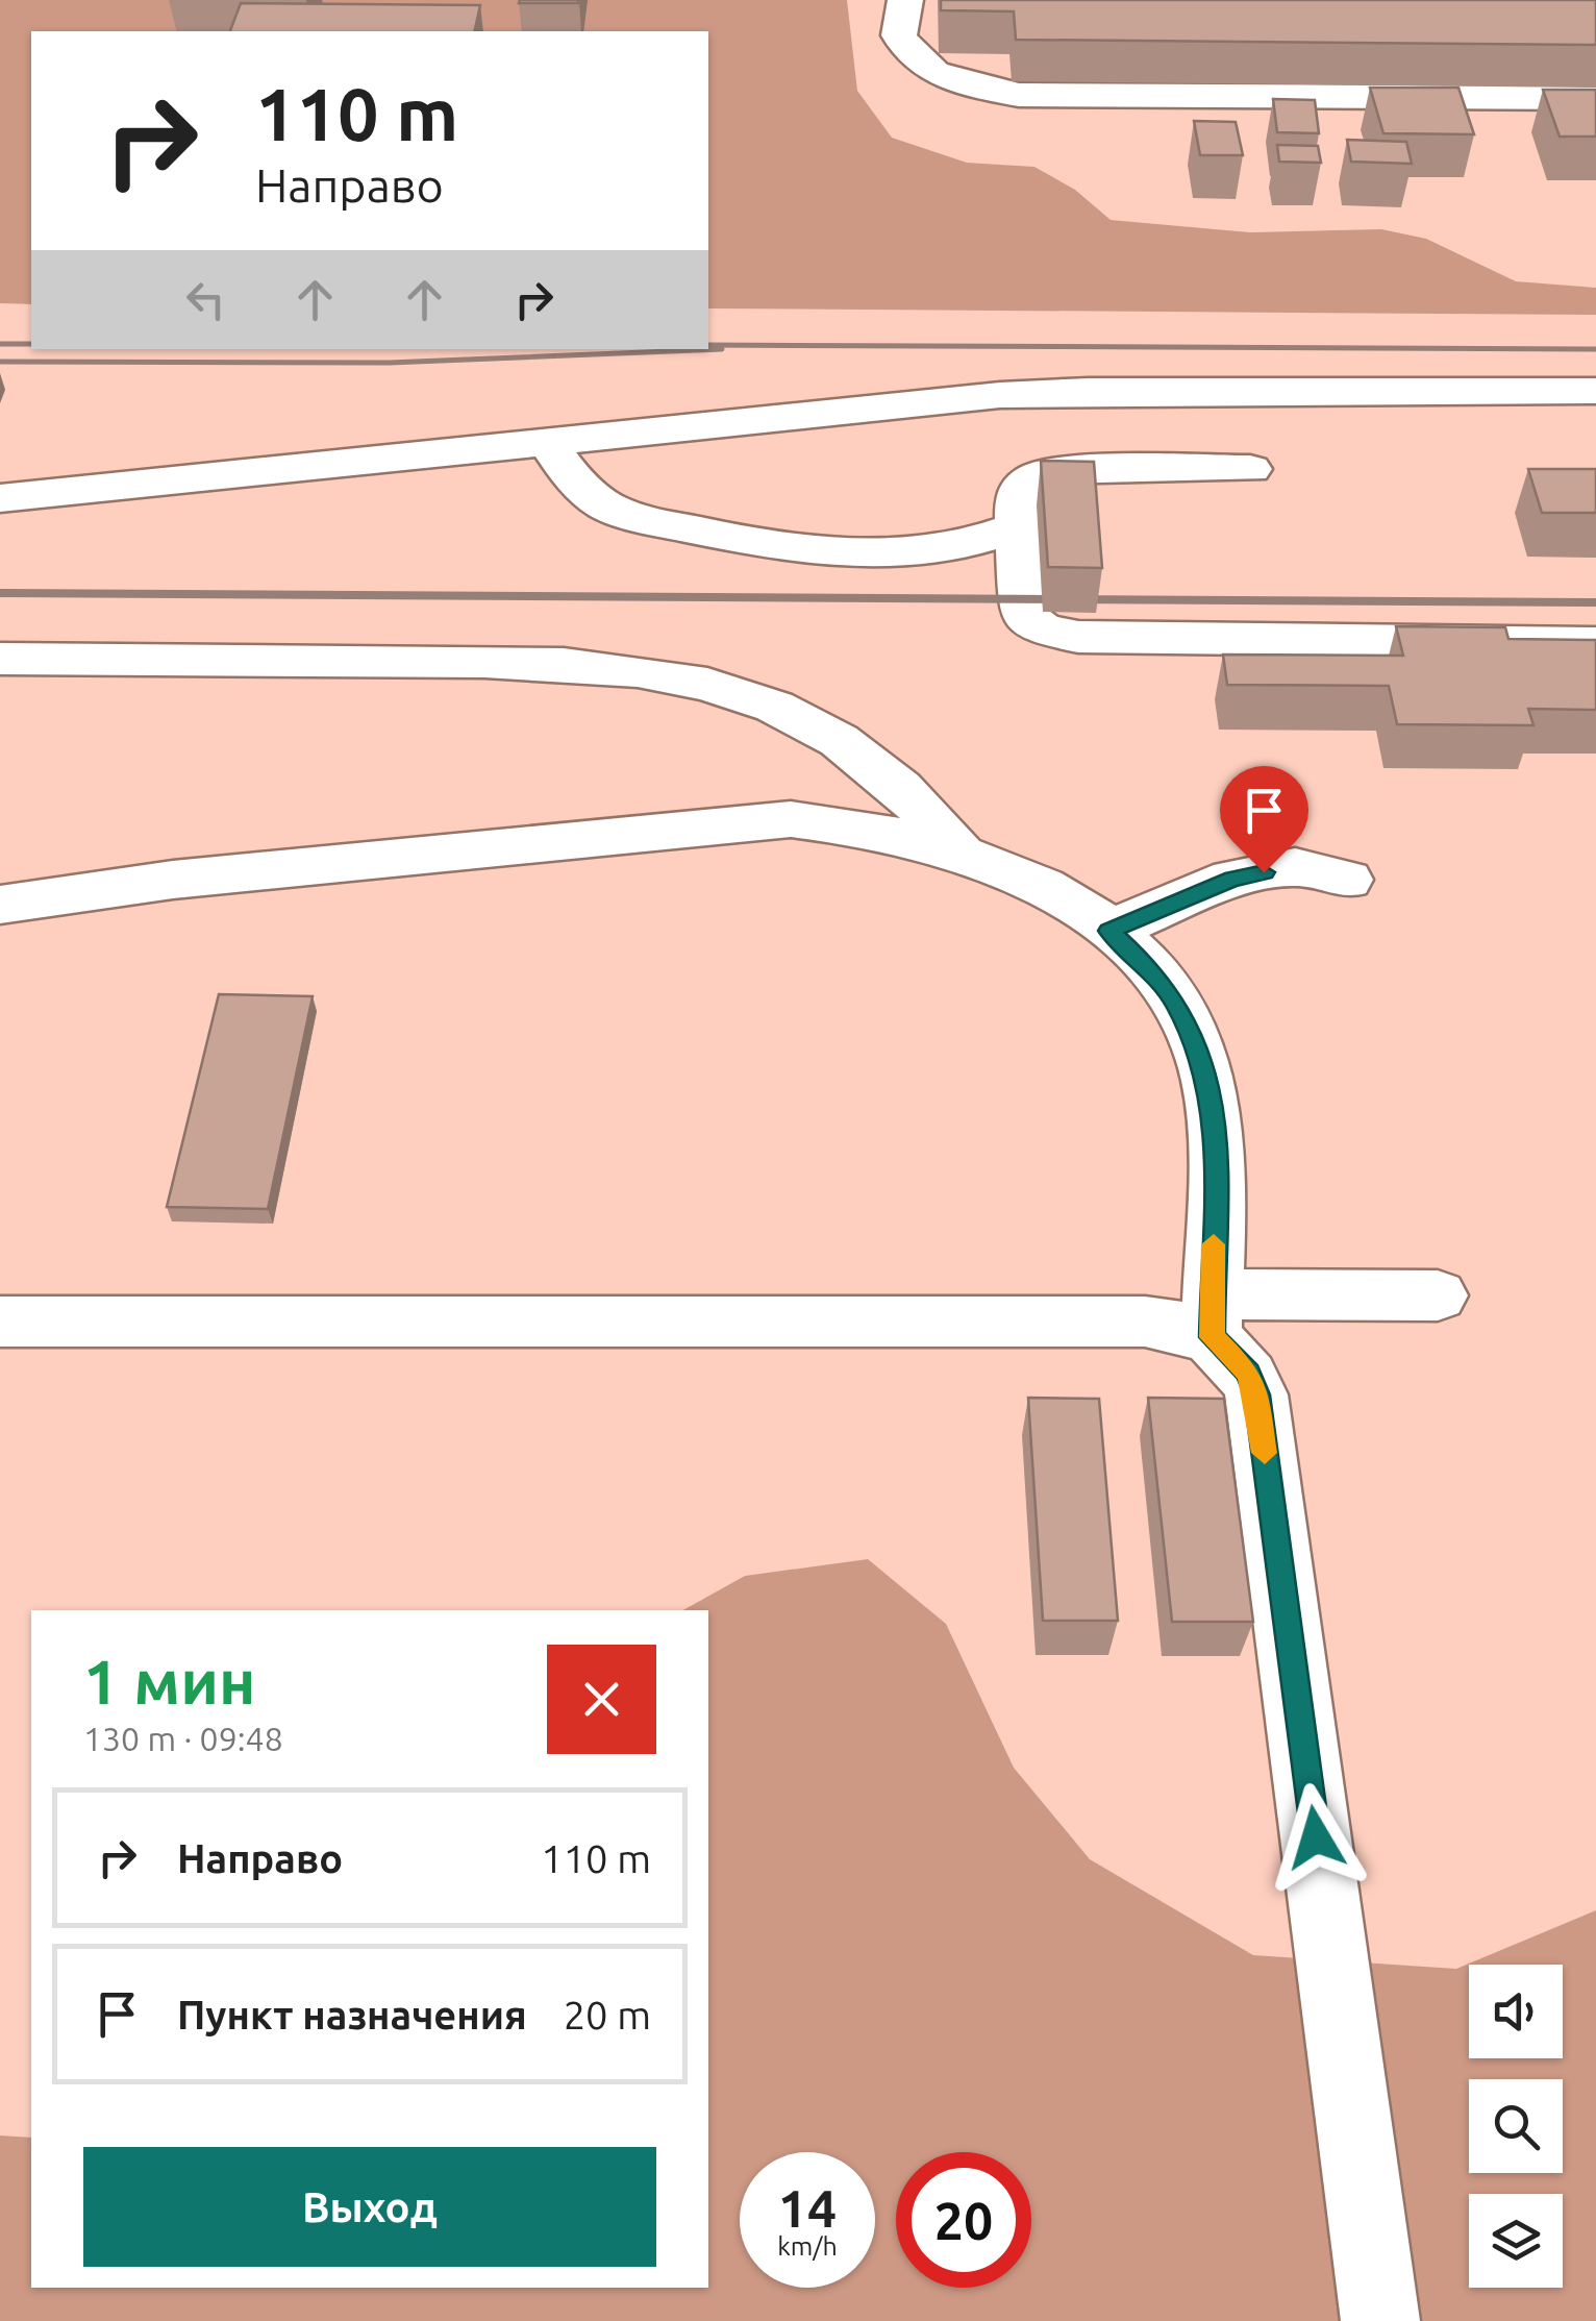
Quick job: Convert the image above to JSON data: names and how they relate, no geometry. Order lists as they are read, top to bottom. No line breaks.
{"page":{"turn":["110 m","Направо"],"heading":["1 мин","130 m · 09:48"],"list":[{"name":"Направо","value":"110 m"},{"name":"Пункт назначения","value":"20 m"}],"buttons":"Выход","speed":"14 km/h","limit":"20"}}
